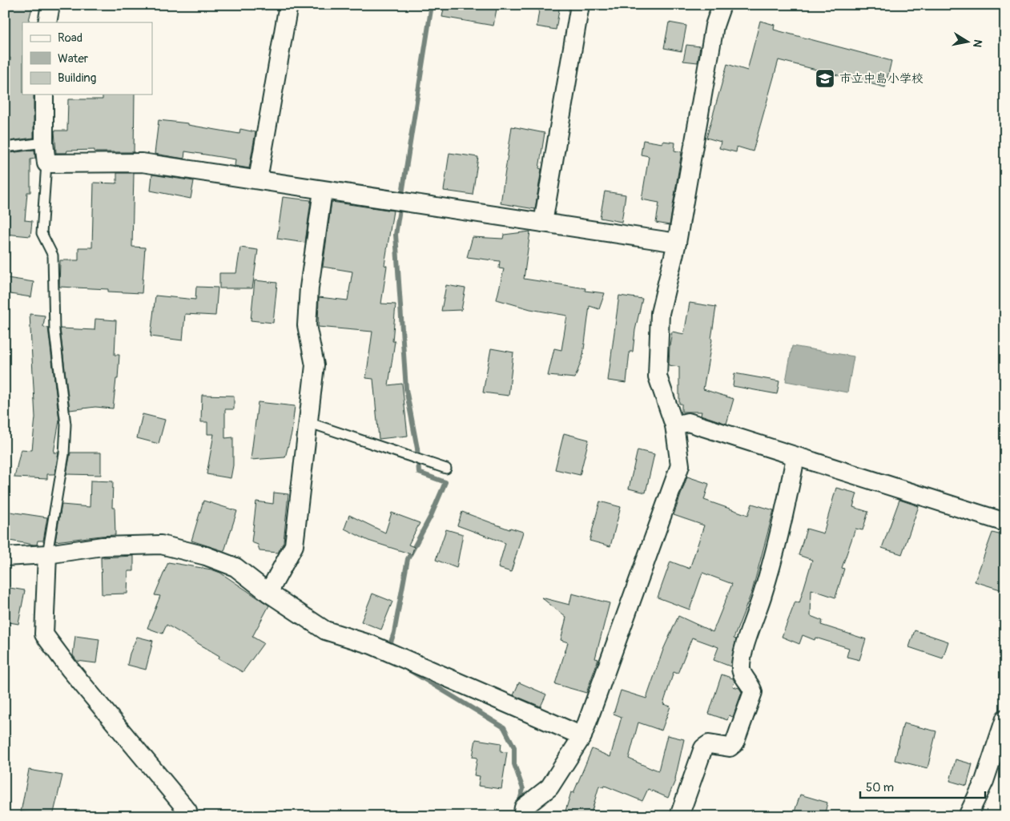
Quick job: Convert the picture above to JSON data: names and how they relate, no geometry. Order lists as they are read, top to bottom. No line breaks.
{"places":{"school or university":["市立中島小学校"]},"legend":["Road","Water","Building"],"scale_bar":"50 m","north":"right"}
